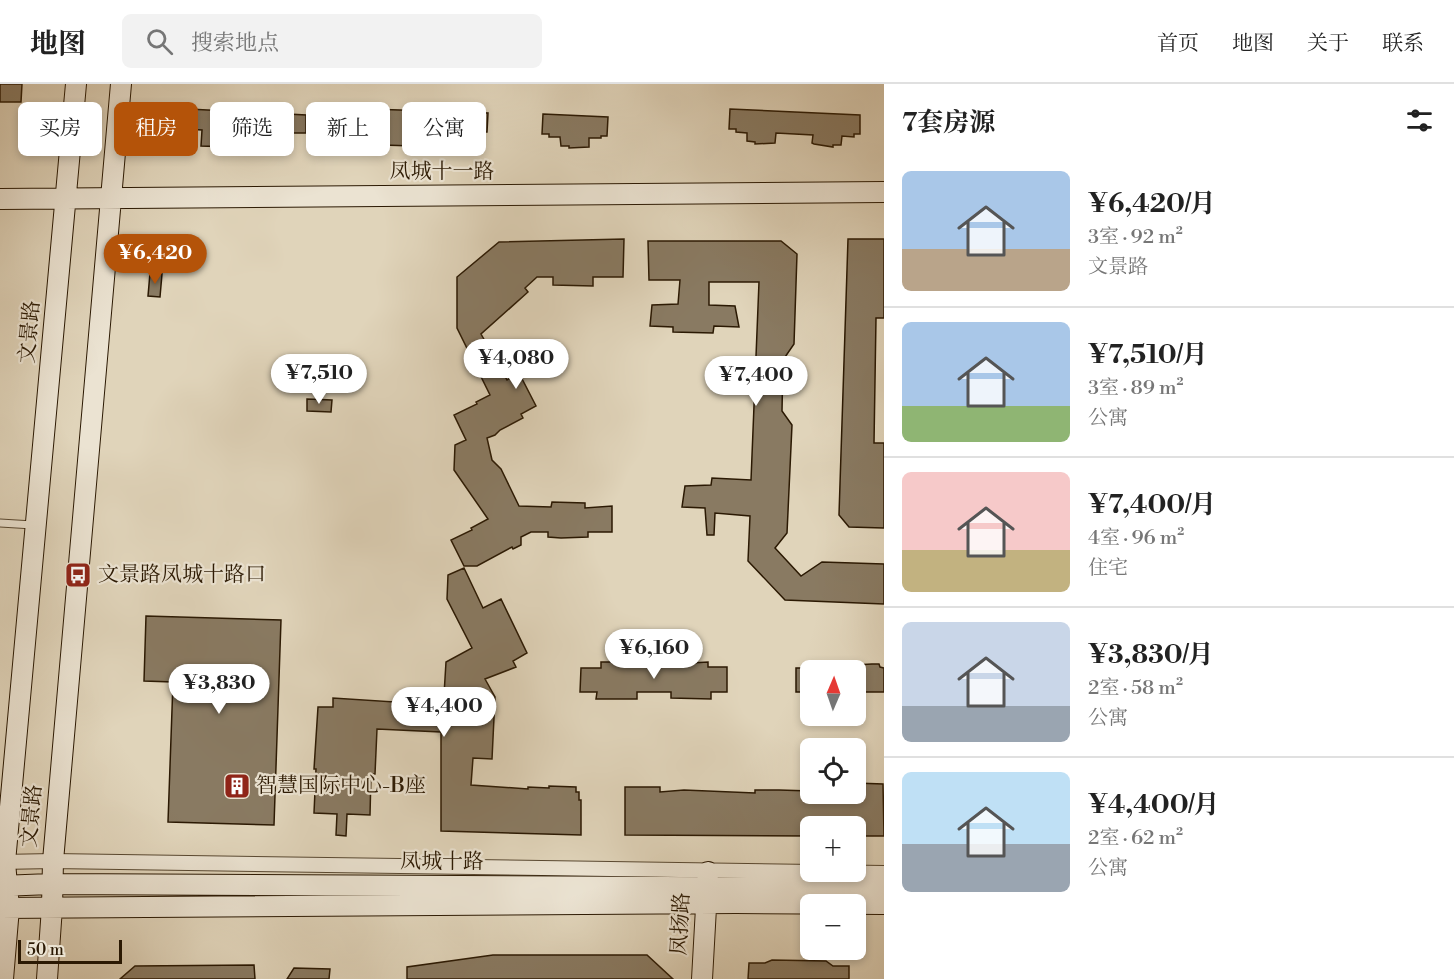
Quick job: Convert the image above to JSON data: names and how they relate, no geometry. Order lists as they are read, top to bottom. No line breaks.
{"streets":{"main road":["凤城十一路","文景路","凤城十路","凤扬路"]},"crossings":[["凤城十一路","文景路"],["文景路","凤城十路"],["凤城十路","凤扬路"]],"places":{"bus stop":["文景路凤城十路口"],"building":["智慧国际中心-B座"]},"scale_bar":"50 m","north":"top","page":{"header":"地图","search":"搜索地点","nav":["首页","地图","关于","联系"],"heading":"7套房源","chip":["买房","租房","筛选","新上","公寓"],"list":[{"name":"¥6,420/月","note":"3室 · 92 m² · 文景路"},{"name":"¥7,510/月","note":"3室 · 89 m² · 公寓"},{"name":"¥7,400/月","note":"4室 · 96 m² · 住宅"},{"name":"¥3,830/月","note":"2室 · 58 m² · 公寓"},{"name":"¥4,400/月","note":"2室 · 62 m² · 公寓"}],"price":["¥6,420","¥4,080","¥7,510","¥7,400","¥6,160","¥3,830","¥4,400"],"map_buttons":["+","−"],"scale":"50 m"}}
